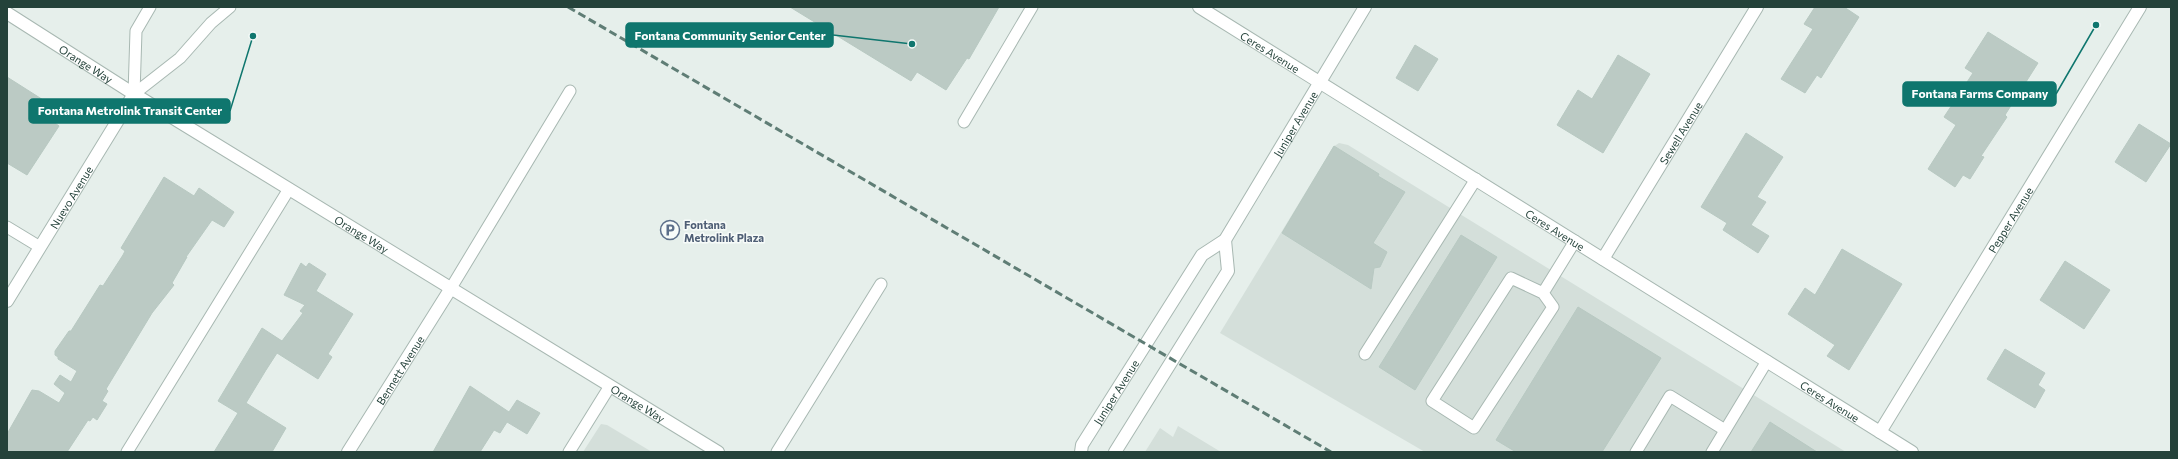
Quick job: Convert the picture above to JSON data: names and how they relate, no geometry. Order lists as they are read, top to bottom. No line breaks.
{"streets":{"street":["Ceres Avenue","Orange Way","Juniper Avenue","Sewell Avenue","Nuevo Avenue","Pepper Avenue","Bennett Avenue"]},"crossings":[["Ceres Avenue","Juniper Avenue"],["Ceres Avenue","Sewell Avenue"],["Ceres Avenue","Pepper Avenue"],["Orange Way","Nuevo Avenue"],["Orange Way","Bennett Avenue"]],"places":{"other":["Fontana Farms Company","Fontana Metrolink Transit Center","Fontana Community Senior Center"],"parking":["Fontana Metrolink Plaza"]}}
